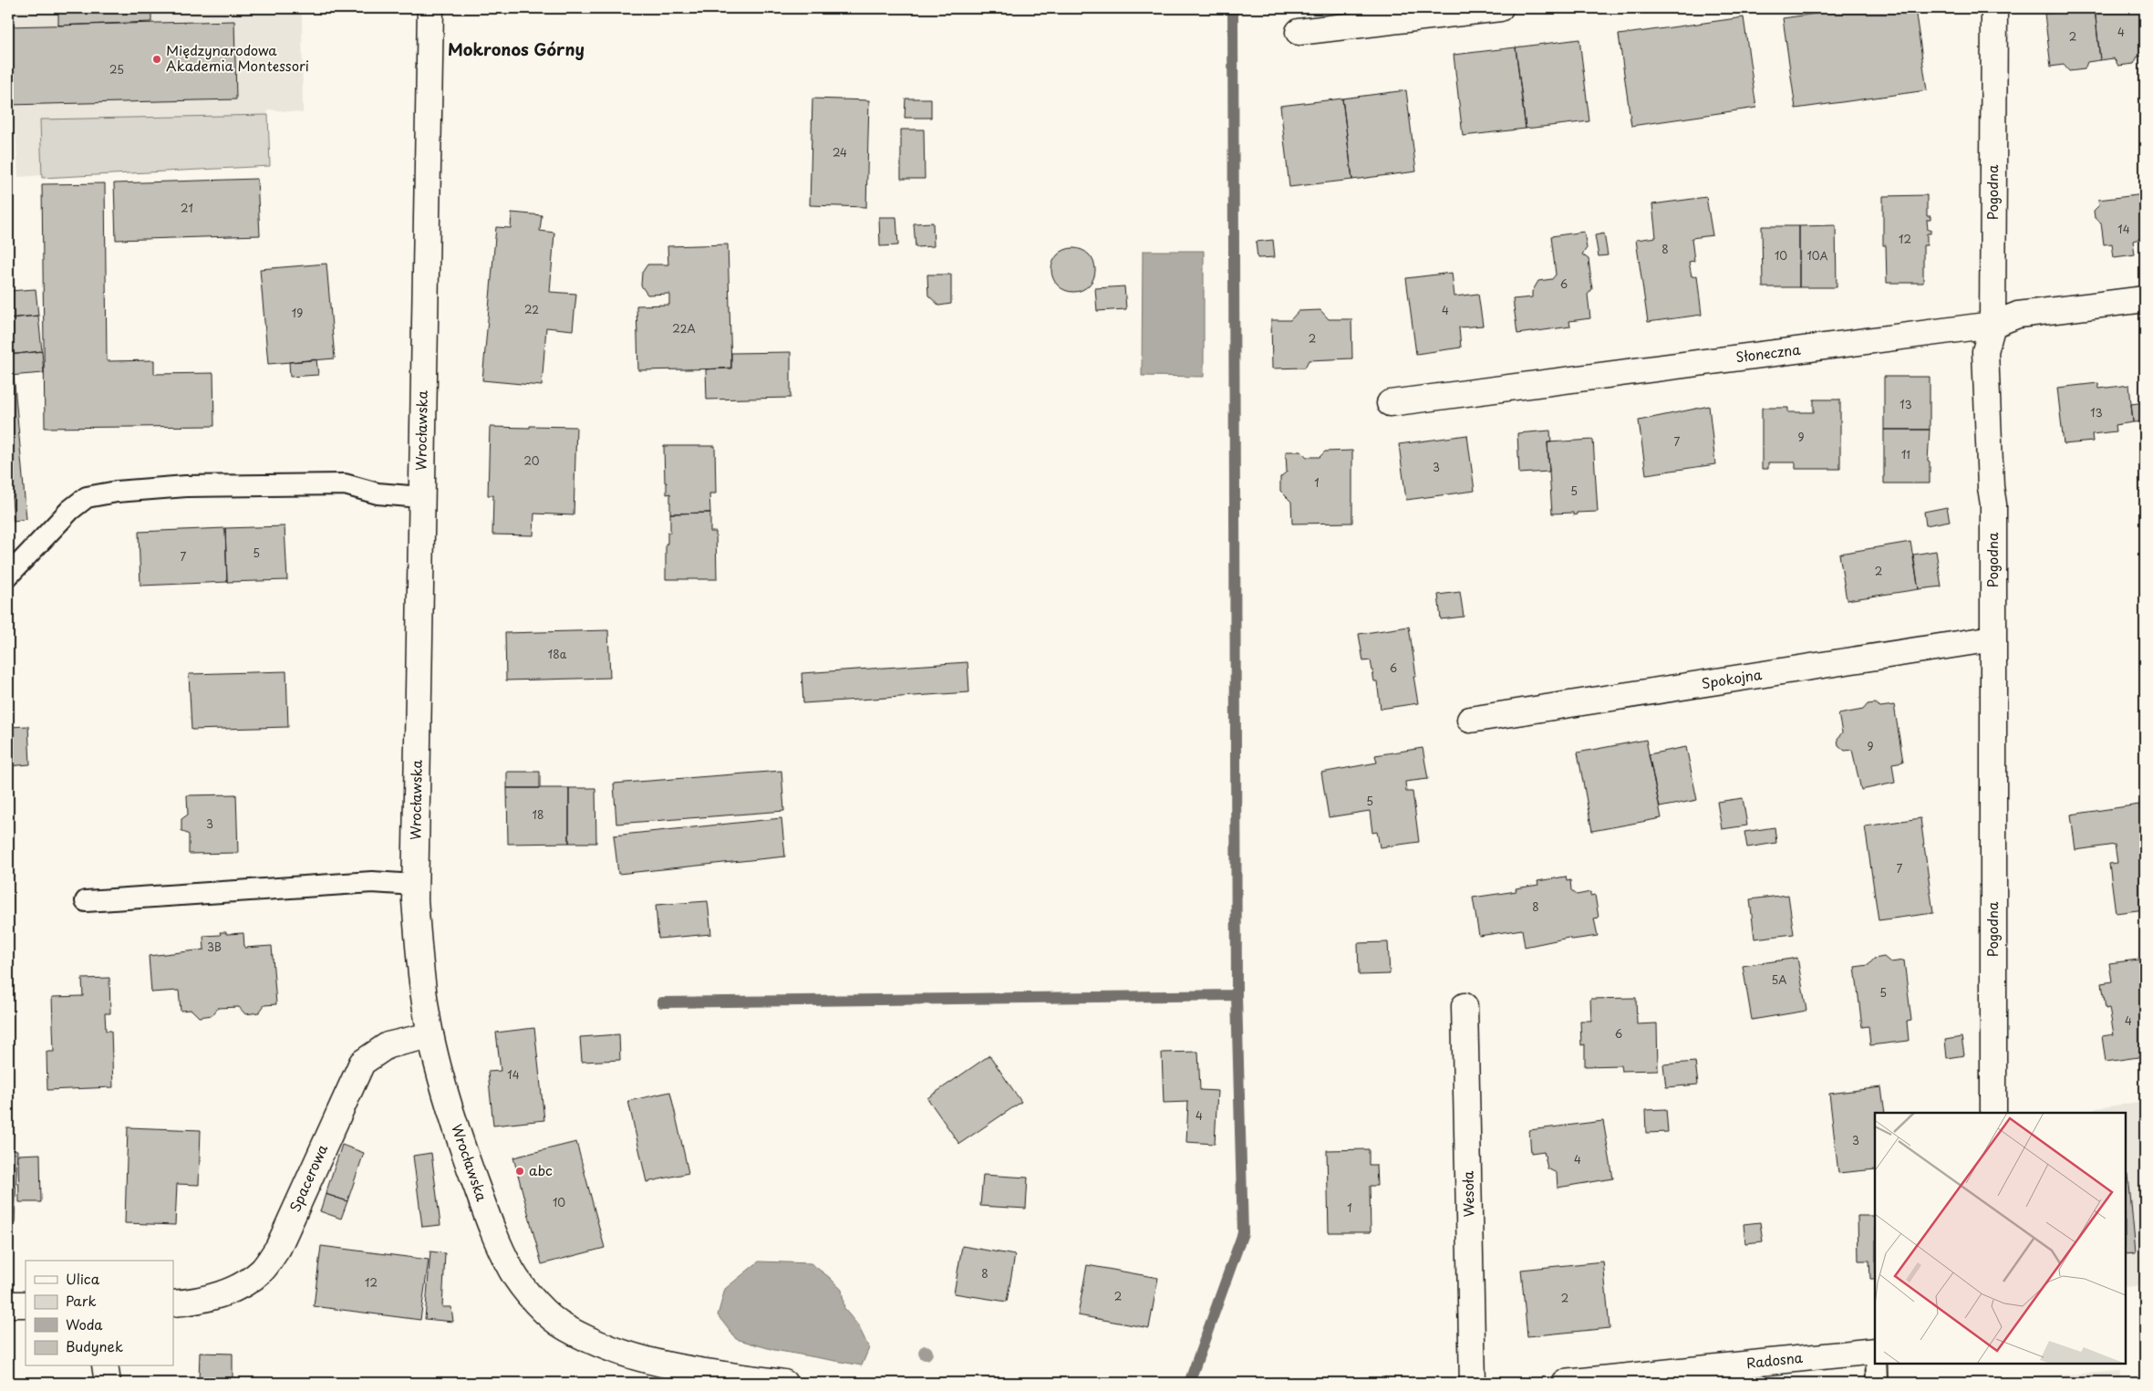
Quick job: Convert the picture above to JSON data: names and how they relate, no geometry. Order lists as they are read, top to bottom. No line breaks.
{"streets":{"street":["Pogodna","Słoneczna","Wrocławska","Spokojna","Spacerowa","Wesoła","Radosna"]},"crossings":[["Pogodna","Słoneczna"],["Pogodna","Spokojna"],["Wrocławska","Spacerowa"]],"districts":["Mokronos Górny"],"places":["Międzynarodowa Akademia Montessori","abc"],"house_numbers":["4","2","25","24","21","14","12","8","10","10A","6","22","4","19","22A","2","13","13","9","7","11","20","3","1","5","5","7","2","18a","6","9","5","18","3","7","8","3B","5A","5","4","6","14","4","3","4","10","1","8","12","2","2"],"legend":["Ulica","Park","Woda","Budynek"]}
